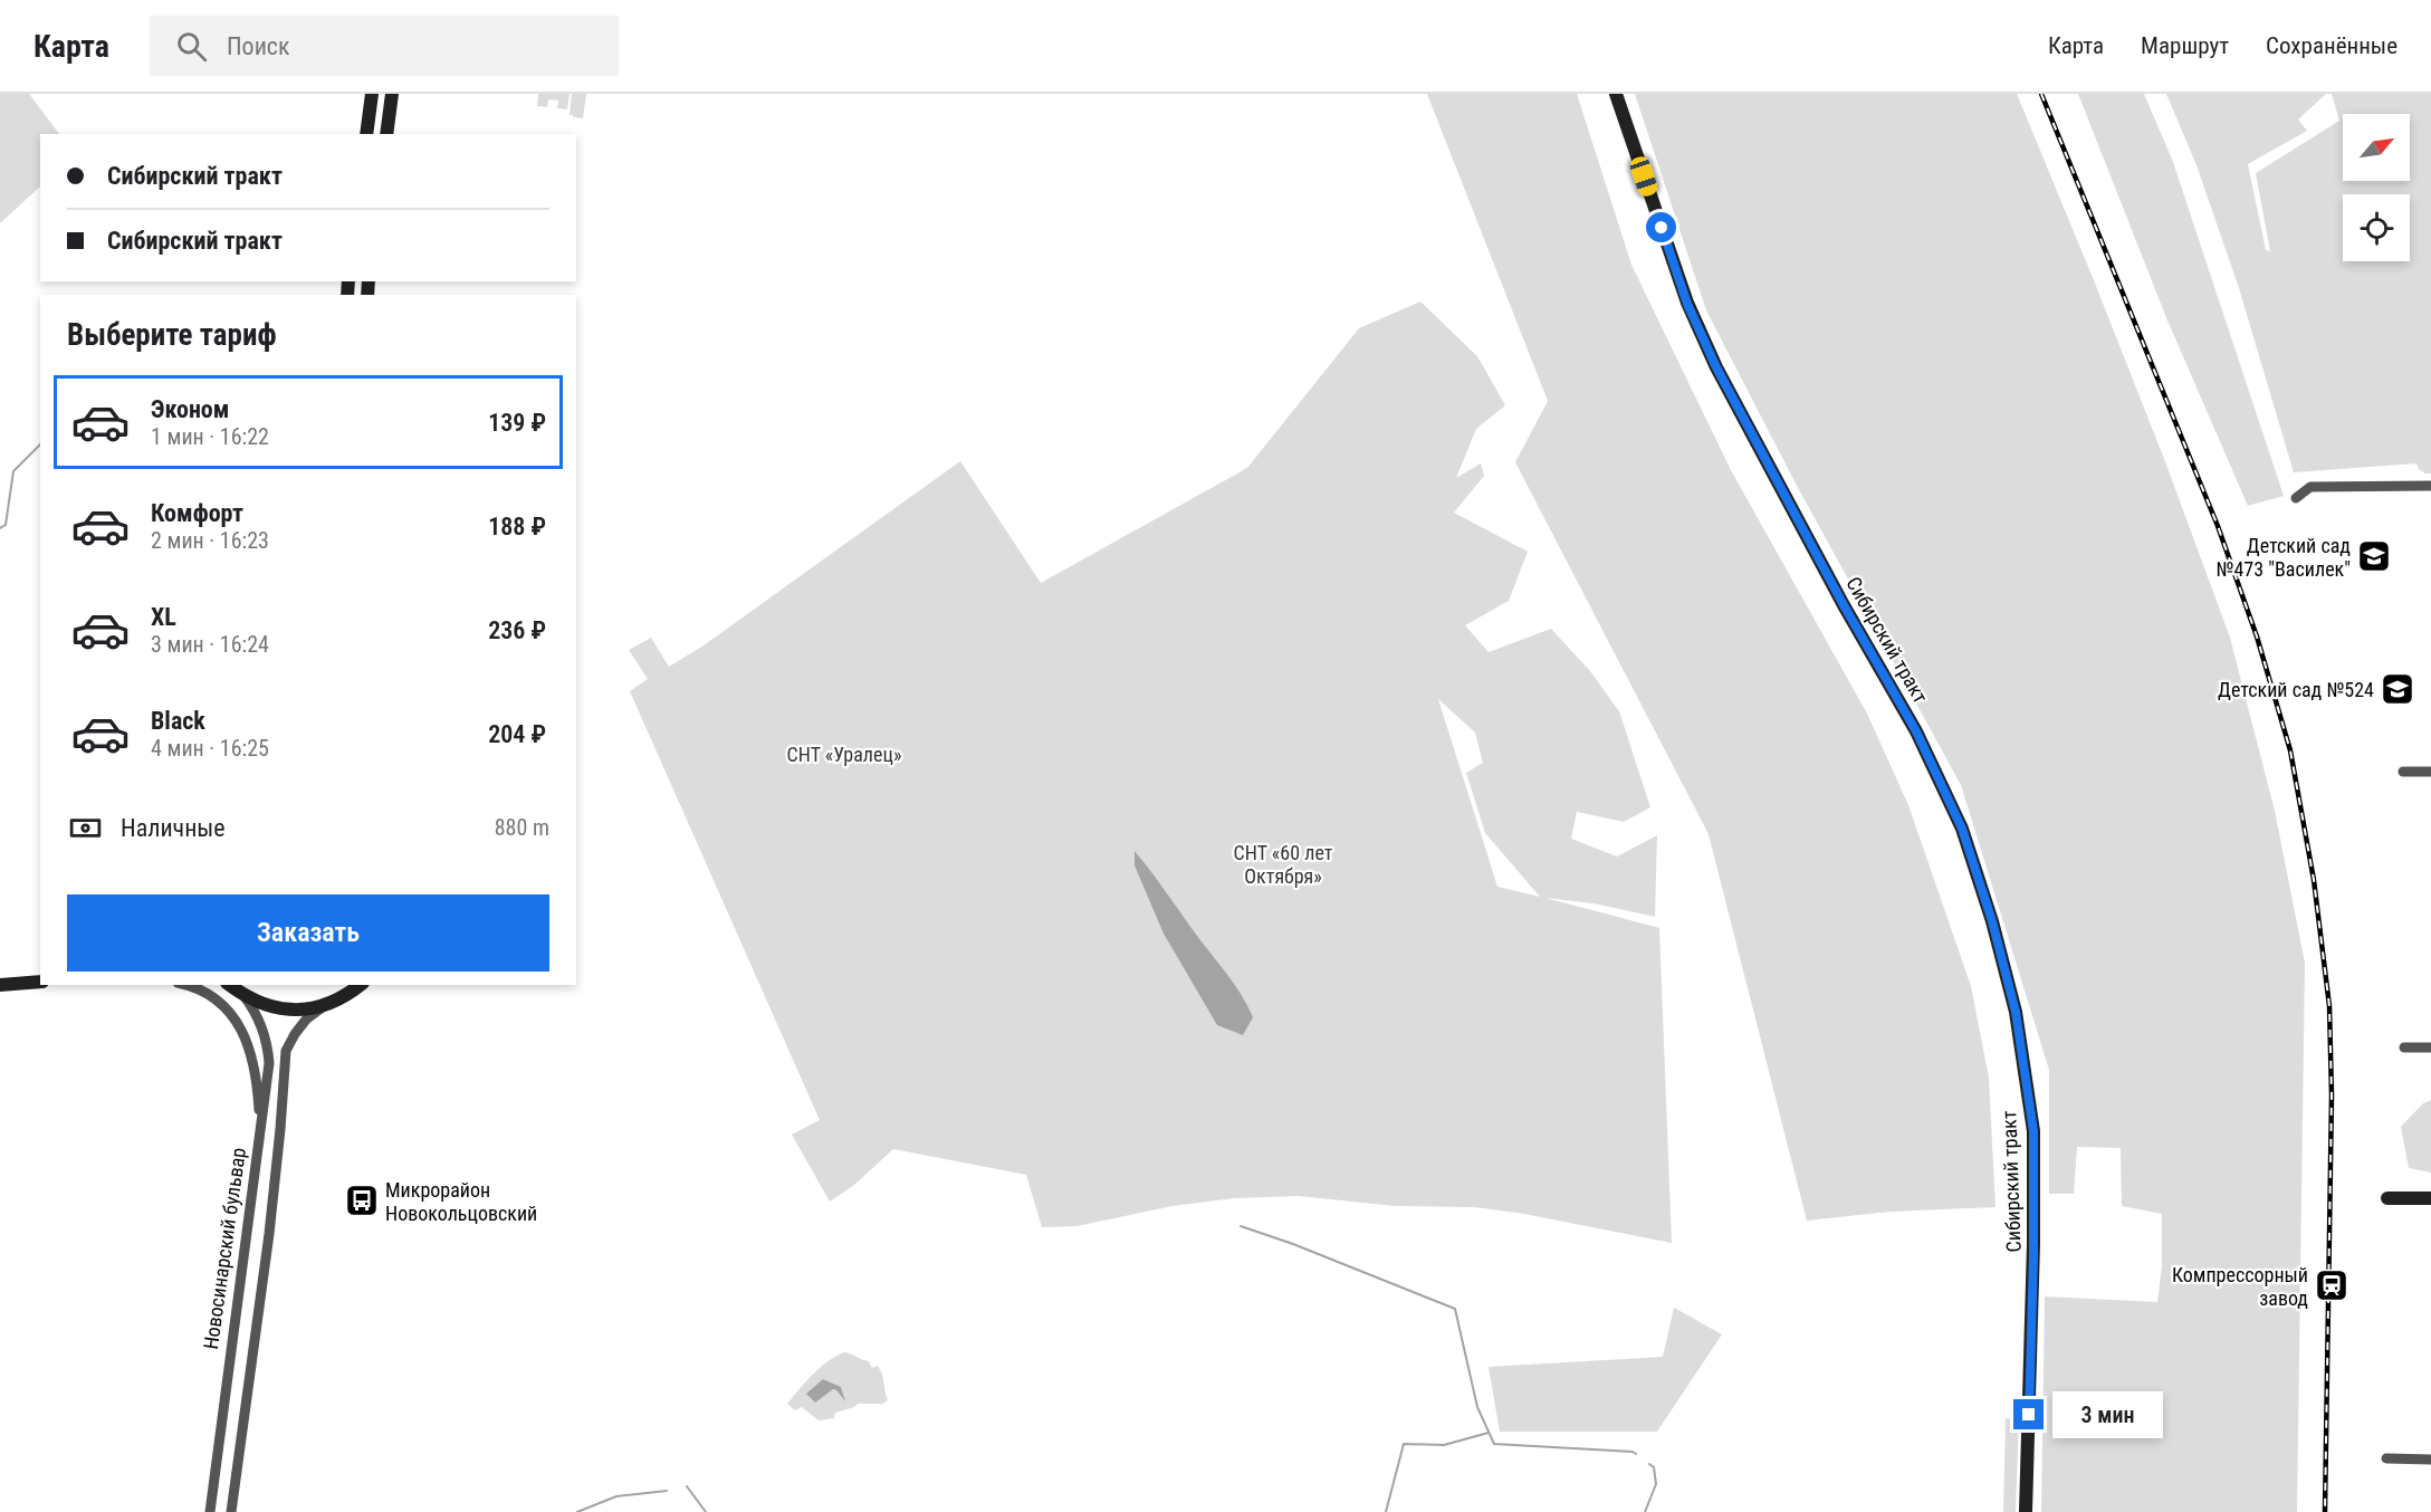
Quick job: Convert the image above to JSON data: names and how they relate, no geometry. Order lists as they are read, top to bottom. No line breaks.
{"streets":{"main road":["Сибирский тракт"],"street":["Новосинарский бульвар"]},"parks":["СНТ «Уралец»","СНТ «60 лет Октября»"],"places":{"school or university":["Детский сад №473 \"Василек\"","Детский сад №524"],"bus stop":["Микрорайон Новокольцовский"],"station":["Компрессорный завод"]},"north":"top right","page":{"header":"Карта","search":"Поиск","nav":["Карта","Маршрут","Сохранённые"],"banner":["Сибирский тракт","Сибирский тракт"],"heading":"Выберите тариф","list":[{"name":"Эконом","note":"1 мин · 16:22","value":"139 ₽"},{"name":"Комфорт","note":"2 мин · 16:23","value":"188 ₽"},{"name":"XL","note":"3 мин · 16:24","value":"236 ₽"},{"name":"Black","note":"4 мин · 16:25","value":"204 ₽"}],"pay":["Наличные","880 m"],"buttons":"Заказать","bubble":"3 мин"}}
